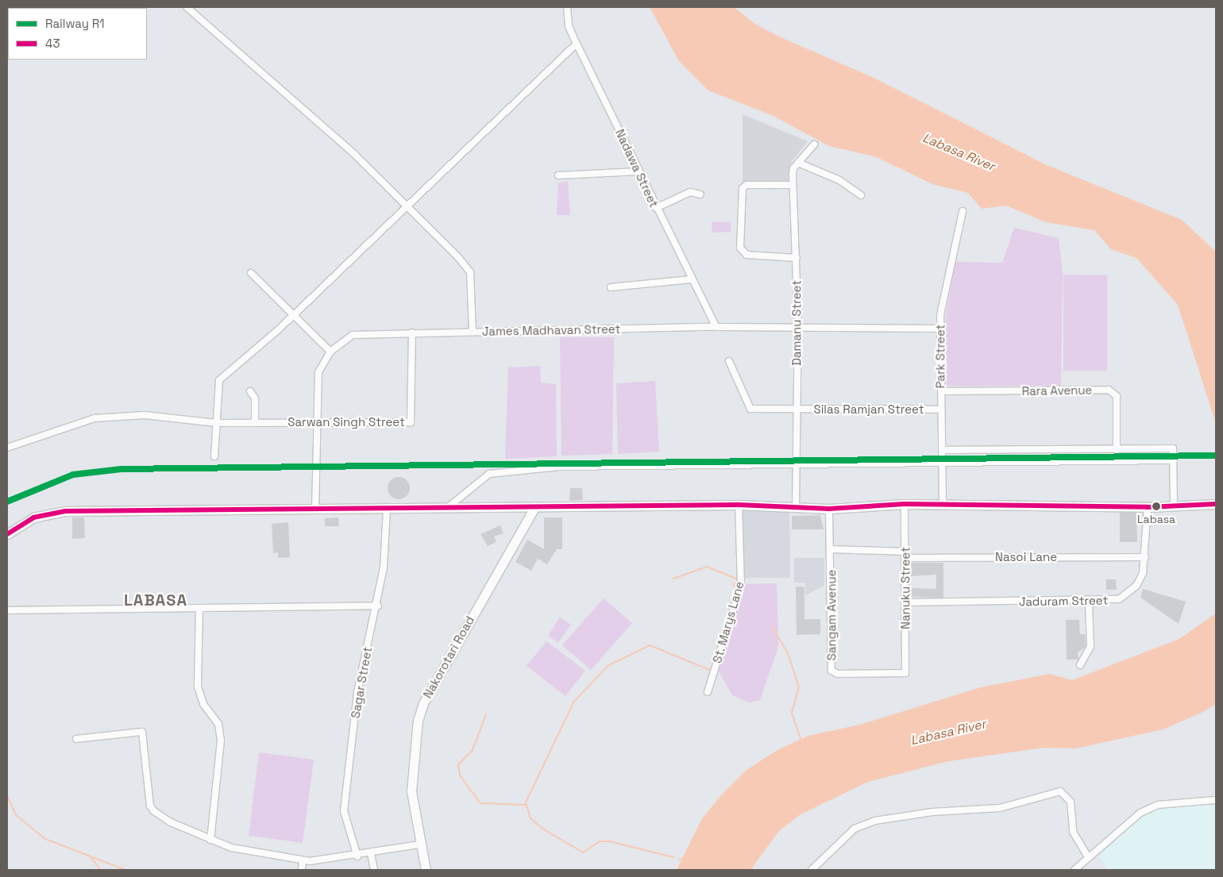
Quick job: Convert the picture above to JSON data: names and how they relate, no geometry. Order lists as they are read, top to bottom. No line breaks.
{"streets":{"main road":["Nakorotari Road"],"street":["Nadawa Street","Damanu Street","James Madhavan Street","Park Street","Rara Avenue","Silas Ramjan Street","Sarwan Singh Street","Nasoi Lane","Nanuku Street","Jaduram Street","Sangam Avenue","St. Marys Lane","Sagar Street"]},"crossings":[["Nadawa Street","James Madhavan Street"],["Damanu Street","James Madhavan Street"],["Damanu Street","Silas Ramjan Street"],["James Madhavan Street","Park Street"],["James Madhavan Street","Sarwan Singh Street"],["Park Street","Rara Avenue"],["Park Street","Silas Ramjan Street"],["Nasoi Lane","Nanuku Street"],["Nasoi Lane","Jaduram Street"],["Nanuku Street","Jaduram Street"],["Nanuku Street","Sangam Avenue"]],"districts":["LABASA"],"water":["Labasa River"],"places":["Labasa"],"lines":["rail line R1","transit line 43"],"legend":["Railway R1","43"]}
